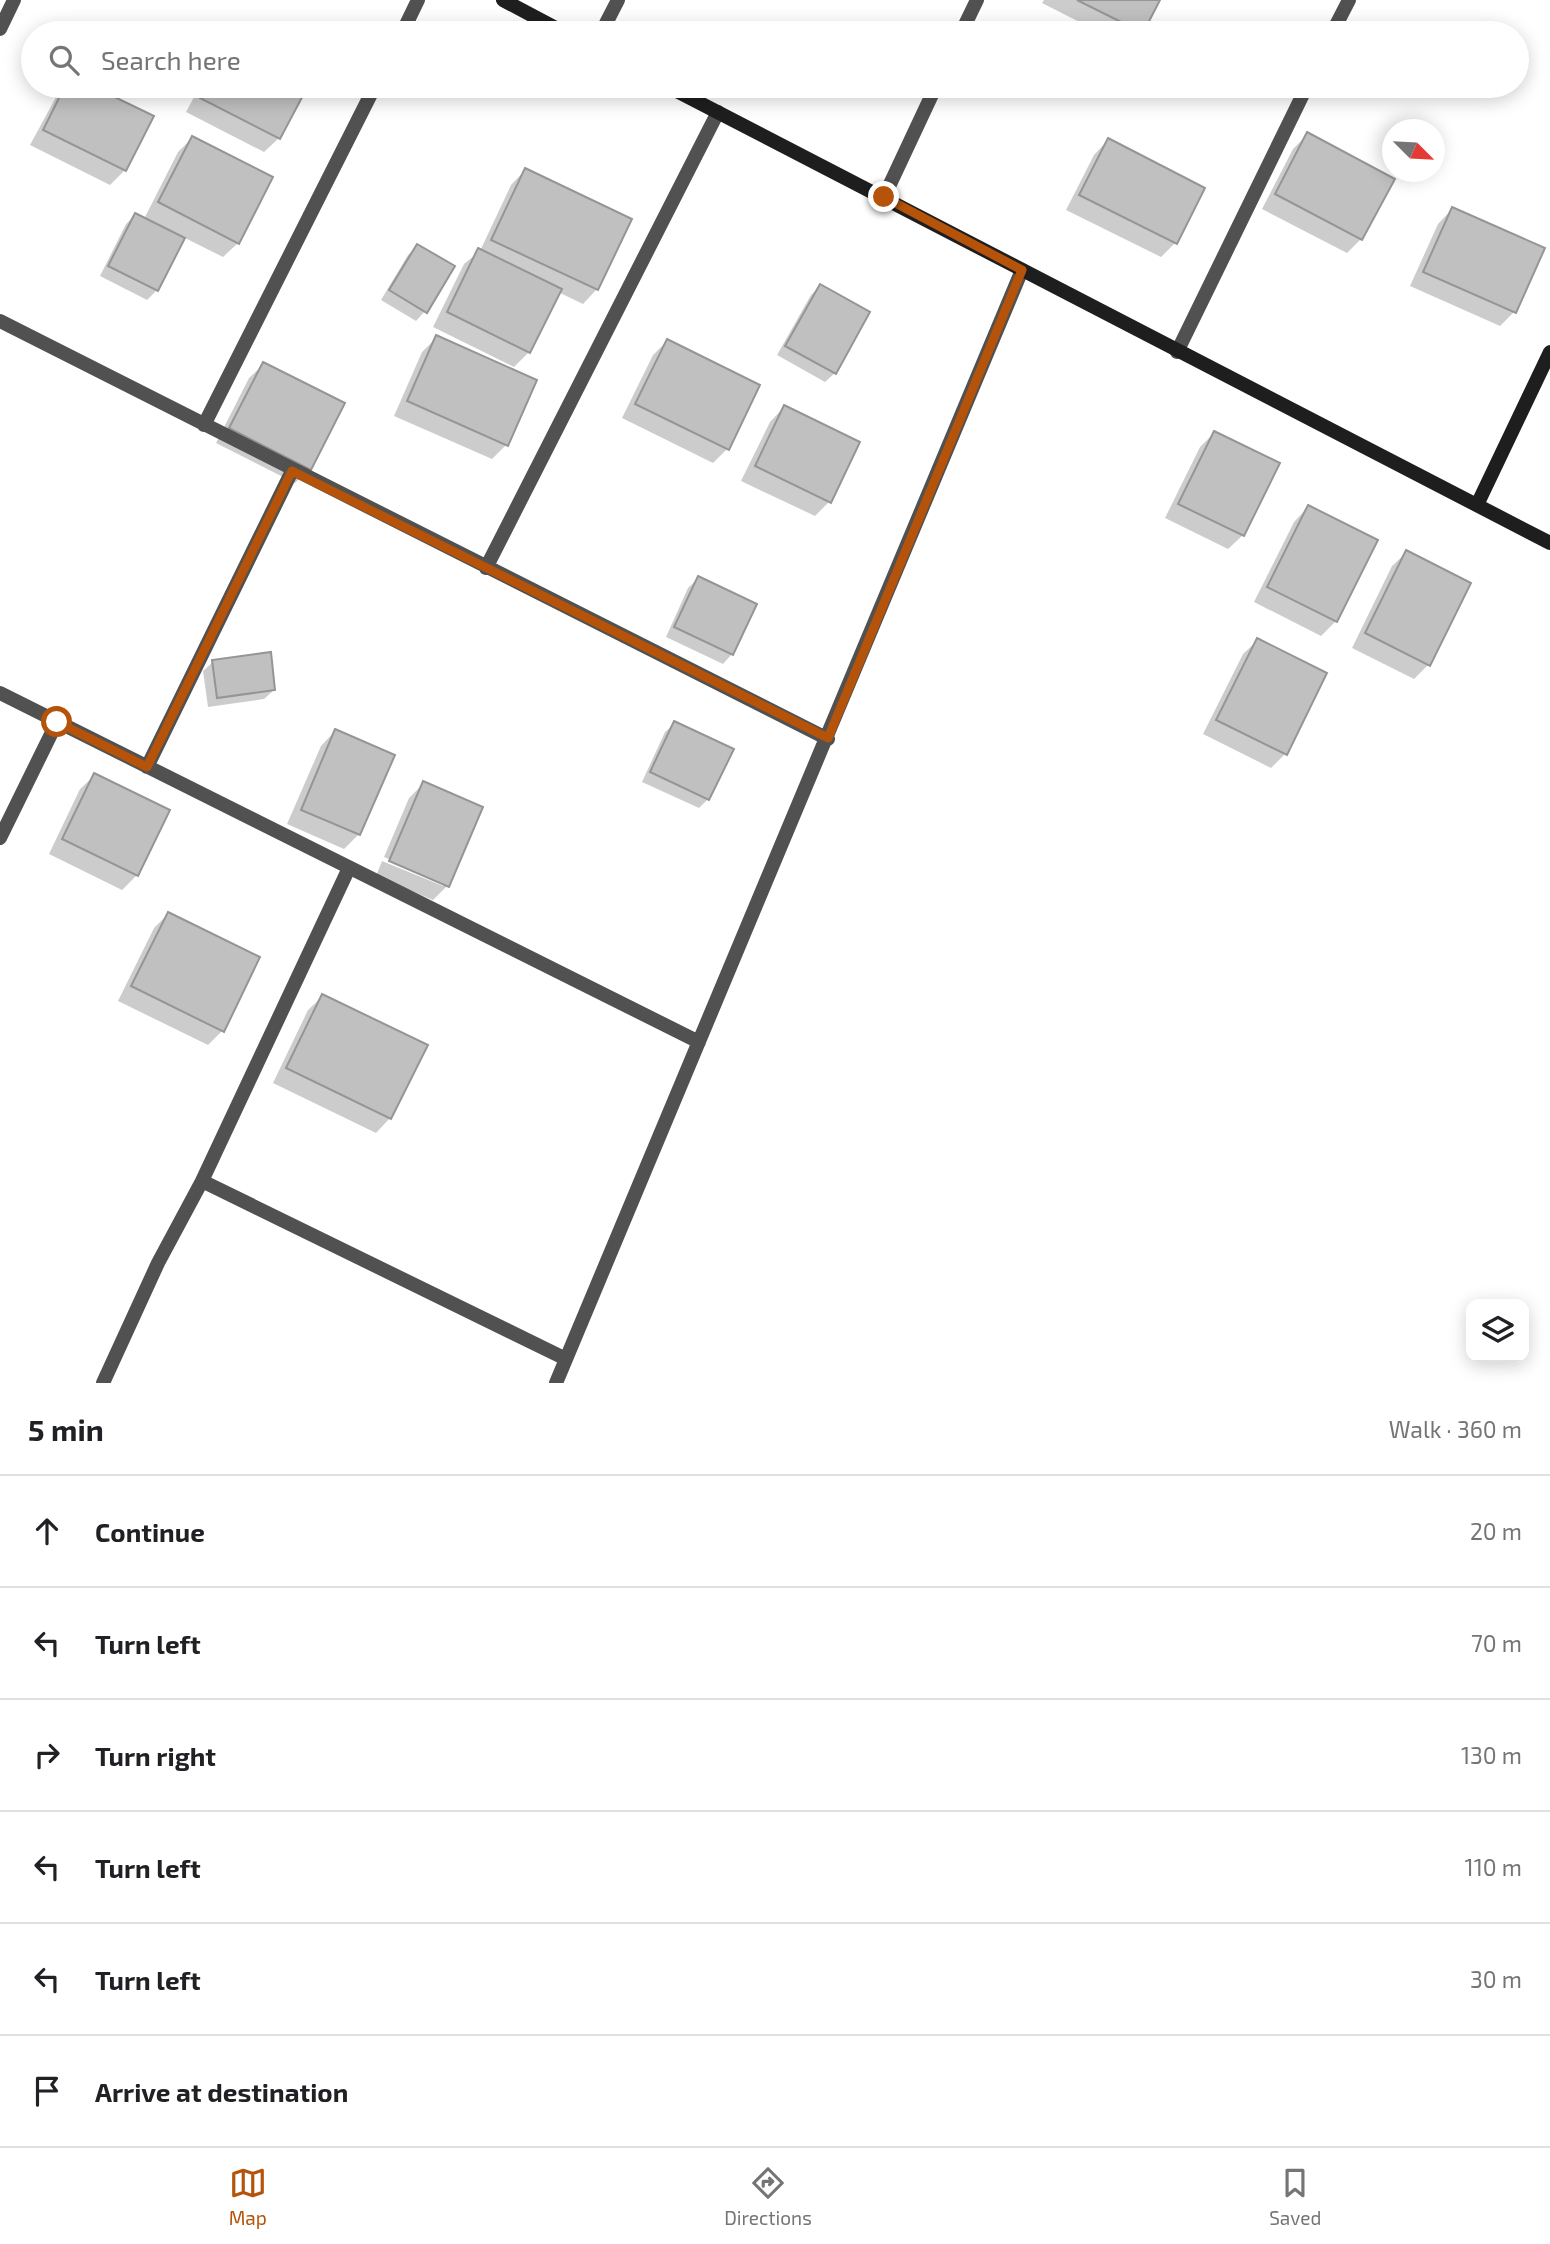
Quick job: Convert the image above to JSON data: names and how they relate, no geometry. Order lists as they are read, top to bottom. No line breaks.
{"north":"bottom right","page":{"search":"Search here","heading":["5 min","Walk · 360 m"],"list":[["Continue","20 m"],["Turn left","70 m"],["Turn right","130 m"],["Turn left","110 m"],["Turn left","30 m"],"Arrive at destination"],"nav":["Map","Directions","Saved"]}}
